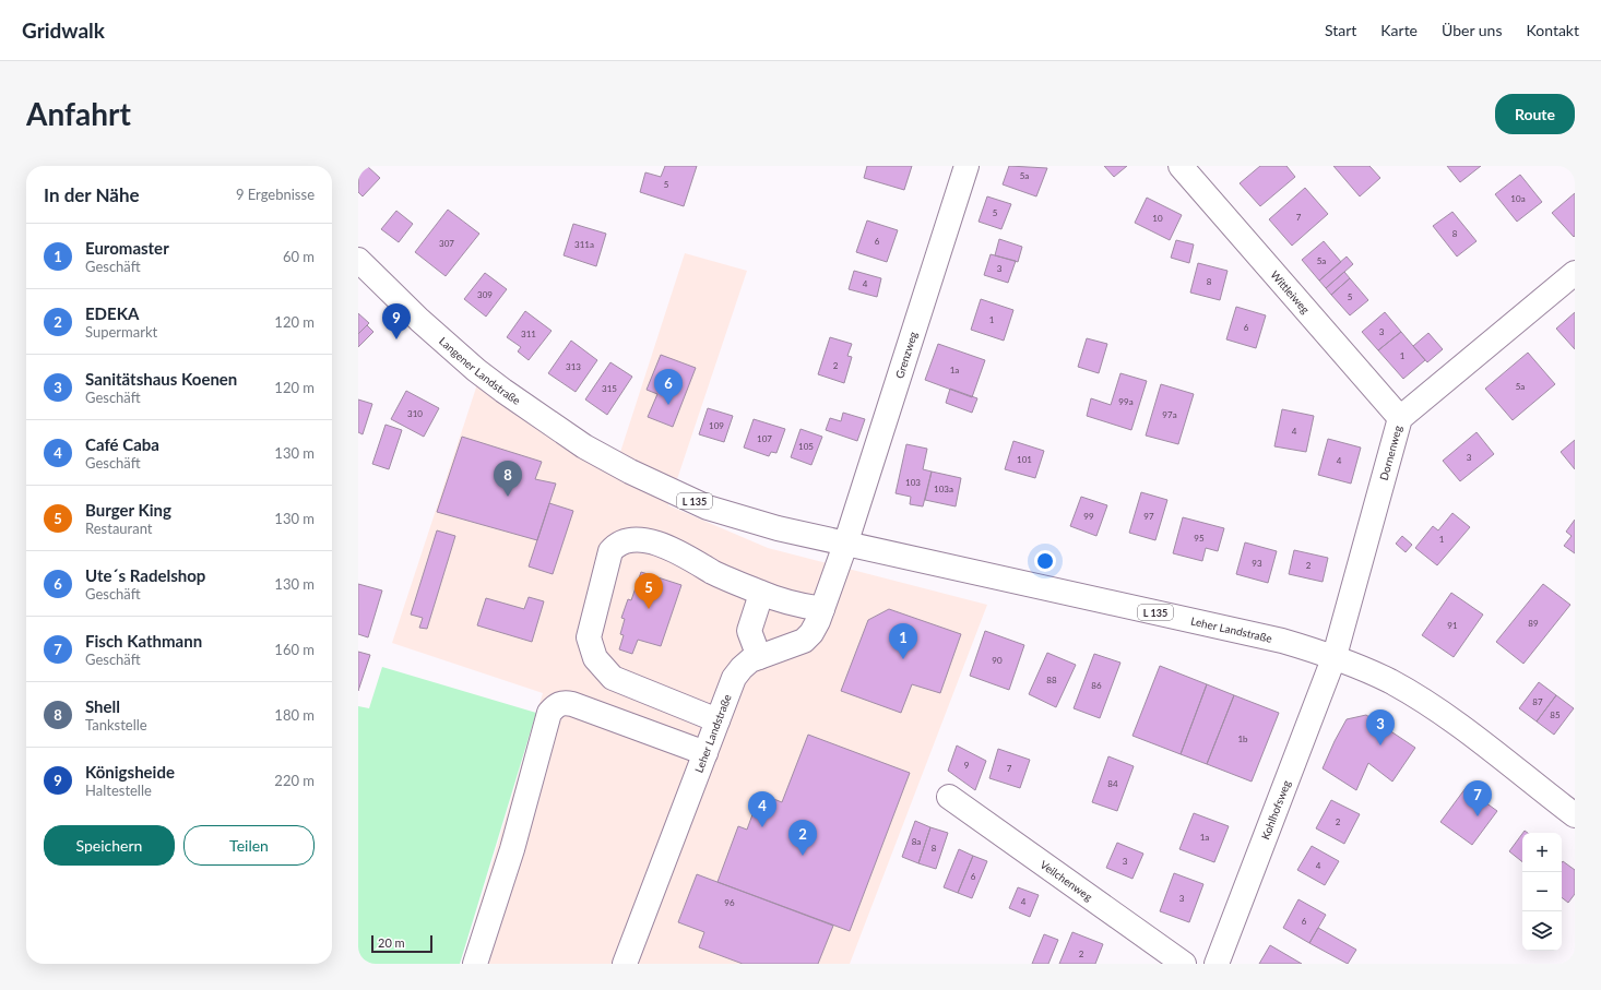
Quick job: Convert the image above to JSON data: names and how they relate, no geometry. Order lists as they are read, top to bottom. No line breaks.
{"streets":{"street":["Wittleiweg","Grenzweg","Langener Landstraße","Dornenweg","L 135","Leher Landstraße","Kohlhofsweg","Veilchenweg"]},"crossings":[["Wittleiweg","Dornenweg"],["Grenzweg","Leher Landstraße"],["Langener Landstraße","Leher Landstraße"],["Dornenweg","Leher Landstraße"],["Dornenweg","Kohlhofsweg"],["Leher Landstraße","Kohlhofsweg"]],"house_numbers":["5a","5","10a","5","7","10","8","6","307","311a","5a","3","8","4","309","5","1","6","3","311","1","2","313","1a","5a","315","99a","310","97a","109","4","107","105","3","101","4","103","103a","99","97","95","1","93","2","89","91","90","88","86","87","85","1b","9","7","84","2","1a","8a","8","3","4","6","3","4","96","6","2"],"scale_bar":"20 m","page":{"header":"Gridwalk","nav":["Start","Karte","Über uns","Kontakt"],"buttons":["Route",["Speichern","Teilen"]],"title":"Anfahrt","heading":["In der Nähe","9 Ergebnisse"],"list":[{"mark":"1","name":"Euromaster","note":"Geschäft","value":"60 m"},{"mark":"2","name":"EDEKA","note":"Supermarkt","value":"120 m"},{"mark":"3","name":"Sanitätshaus Koenen","note":"Geschäft","value":"120 m"},{"mark":"4","name":"Café Caba","note":"Geschäft","value":"130 m"},{"mark":"5","name":"Burger King","note":"Restaurant","value":"130 m"},{"mark":"6","name":"Ute´s Radelshop","note":"Geschäft","value":"130 m"},{"mark":"7","name":"Fisch Kathmann","note":"Geschäft","value":"160 m"},{"mark":"8","name":"Shell","note":"Tankstelle","value":"180 m"},{"mark":"9","name":"Königsheide","note":"Haltestelle","value":"220 m"}],"pins":["9","6","8","5","1","3","7","4","2"],"map_buttons":["+","−"],"scale":"20 m"}}
